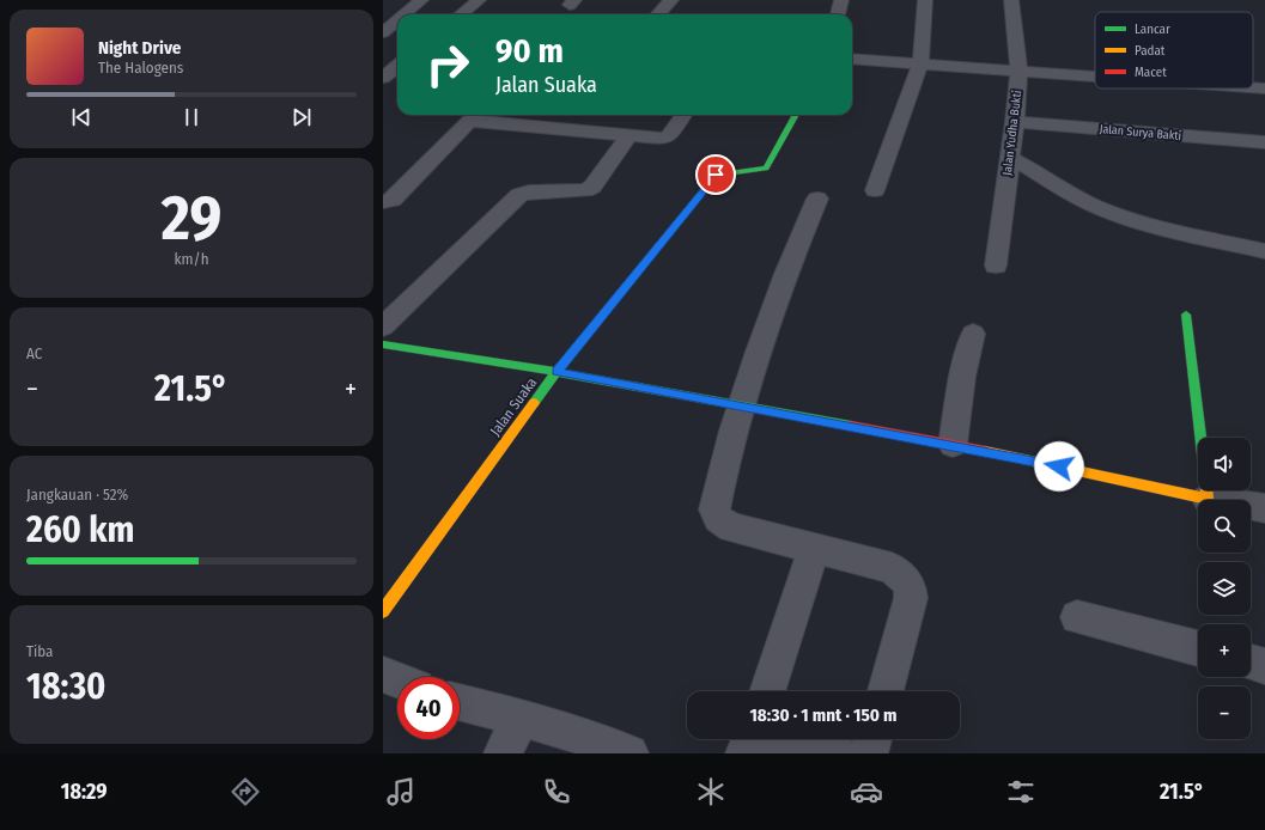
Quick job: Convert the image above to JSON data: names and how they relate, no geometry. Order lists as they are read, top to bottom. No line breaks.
{"streets":{"street":["Jalan Surya Bakti","Jalan Yudha Bukti","Jalan Suaka"]},"crossings":[["Jalan Surya Bakti","Jalan Yudha Bukti"]],"legend":["Lancar","Padat","Macet"],"page":{"turn":["90 m","Jalan Suaka"],"song":["Night Drive","The Halogens"],"tile":[["29","km/h"],"AC",["Jangkauan · 52%","260 km"],["Tiba","18:30"]],"heat":["−","21.5°","+"],"map_buttons":["+","−"],"limit":"40","trip":"18:30 · 1 mnt · 150 m","tabs":["18:29","21.5°"]}}
